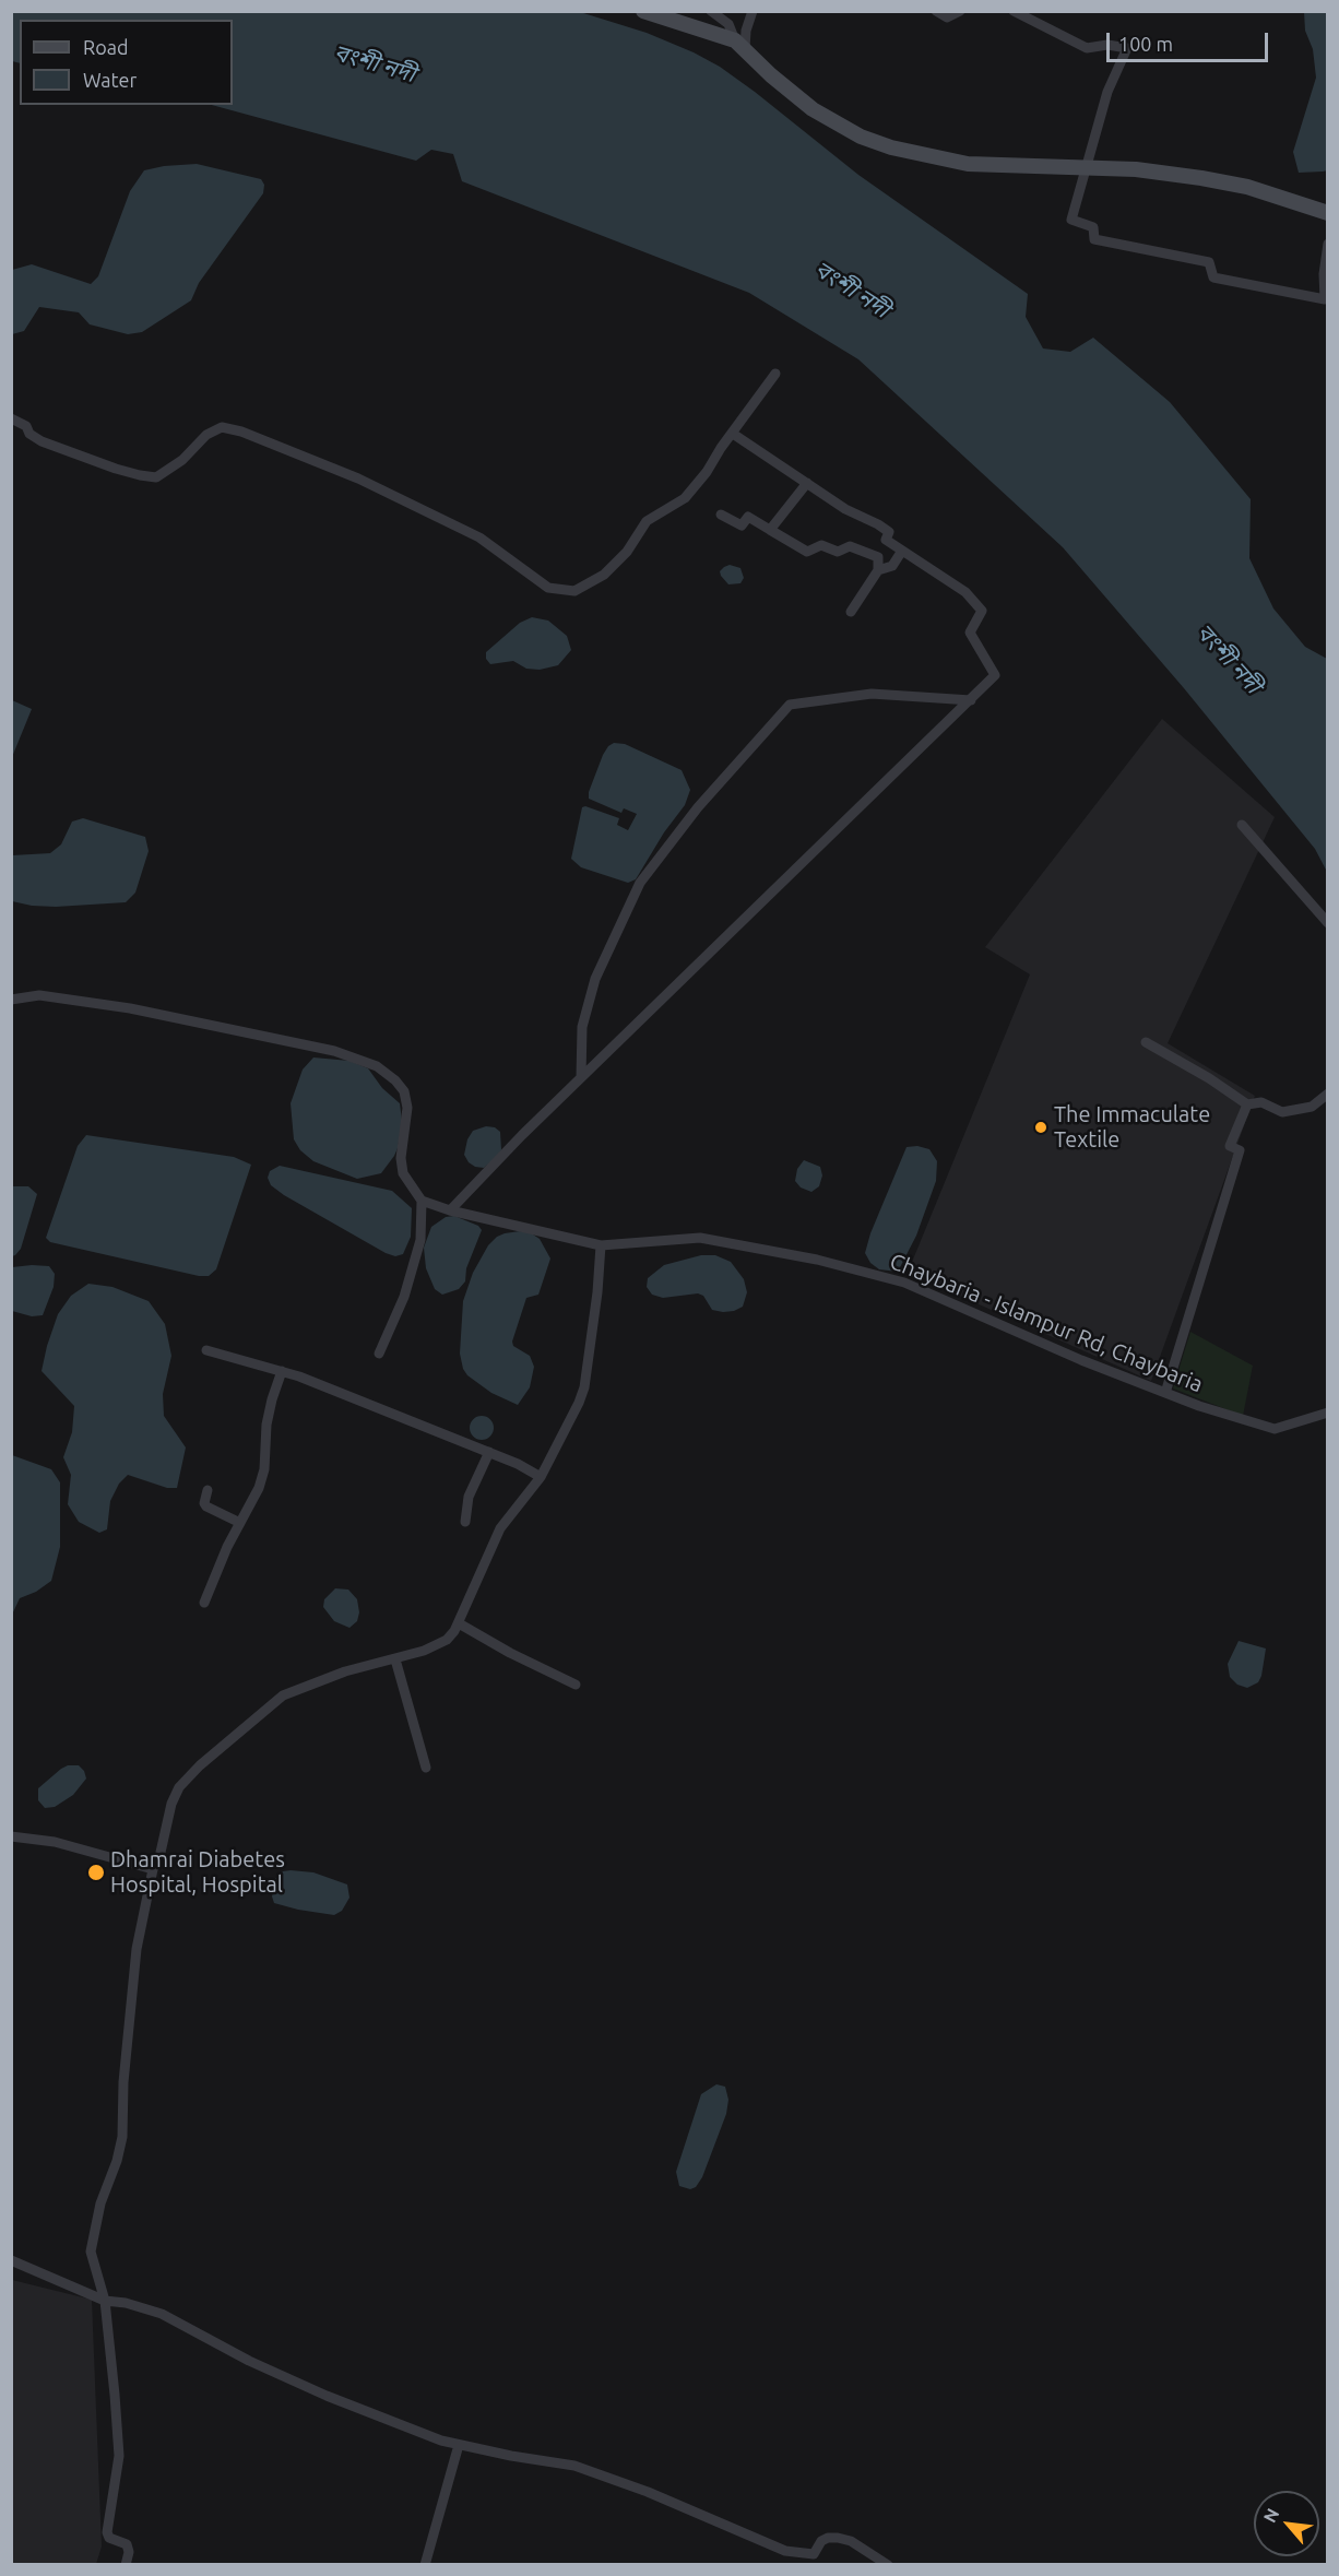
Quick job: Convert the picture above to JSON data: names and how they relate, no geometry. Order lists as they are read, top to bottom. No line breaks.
{"streets":{"street":["Chaybaria - Islampur Rd, Chaybaria"]},"water":["বংশী নদী"],"places":["The Immaculate Textile","Dhamrai Diabetes Hospital, Hospital"],"legend":["Road","Water"],"scale_bar":"100 m","north":"top left"}
